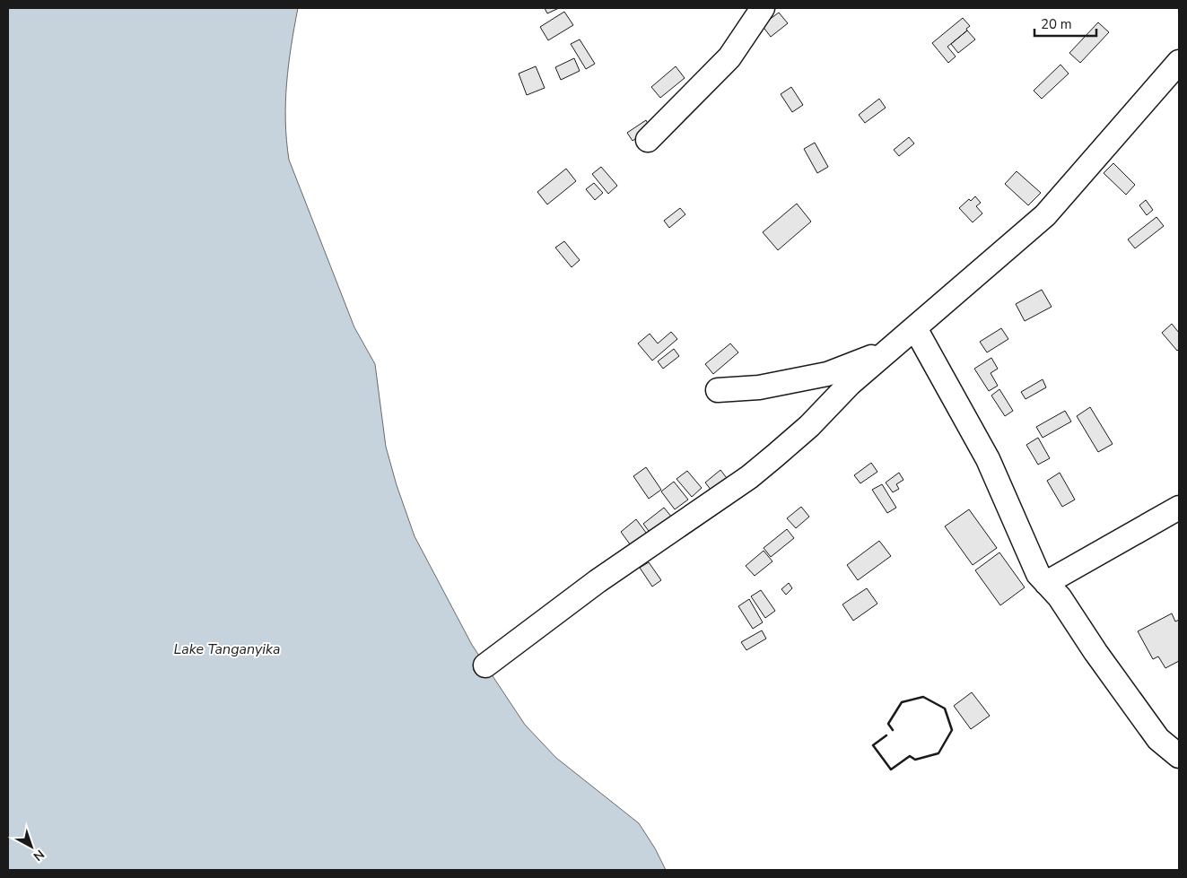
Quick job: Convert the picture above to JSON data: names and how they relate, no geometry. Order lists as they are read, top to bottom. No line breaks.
{"water":["Lake Tanganyika"],"scale_bar":"20 m","north":"bottom right"}
